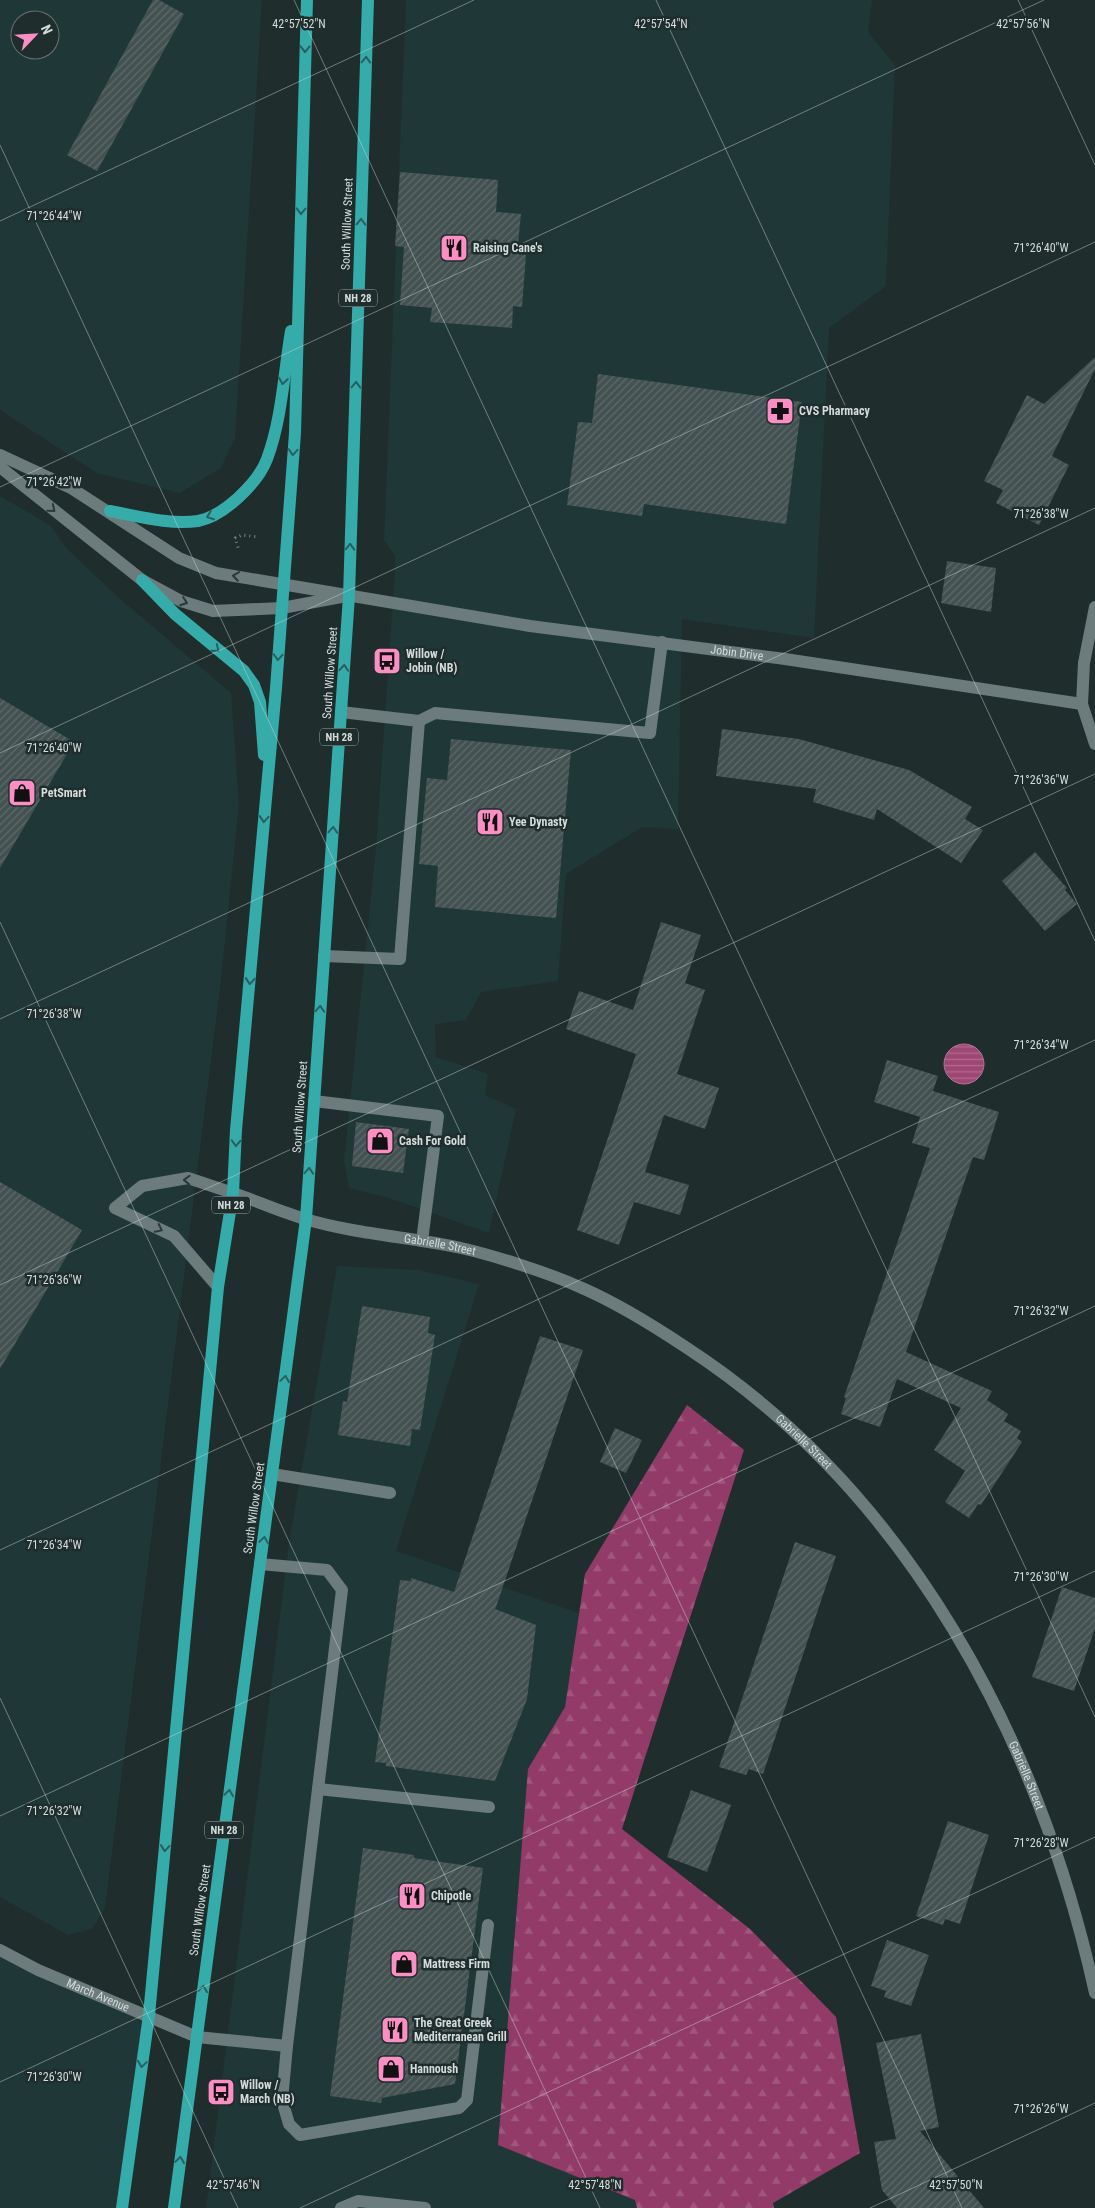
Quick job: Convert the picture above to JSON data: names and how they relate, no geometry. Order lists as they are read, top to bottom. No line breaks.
{"streets":{"main road":["South Willow Street","NH 28"],"street":["Jobin Drive","Gabrielle Street","March Avenue"]},"crossings":[["South Willow Street","Jobin Drive"],["South Willow Street","Gabrielle Street"],["South Willow Street","March Avenue"],["NH 28","Jobin Drive"],["NH 28","Gabrielle Street"],["NH 28","March Avenue"]],"places":{"restaurant":["Raising Cane's","Yee Dynasty","Chipotle","The Great Greek Mediterranean Grill"],"pharmacy":["CVS Pharmacy"],"bus stop":["Willow / Jobin (NB)","Willow / March (NB)"],"shop":["PetSmart","Cash For Gold","Mattress Firm","Hannoush"]},"north":"top right","coordinates":["42°57'52\"N","42°57'54\"N","42°57'56\"N","71°26'44\"W","71°26'40\"W","71°26'42\"W","71°26'38\"W","71°26'36\"W","71°26'34\"W","71°26'32\"W","71°26'30\"W","71°26'28\"W","71°26'26\"W","42°57'46\"N","42°57'48\"N","42°57'50\"N"]}
